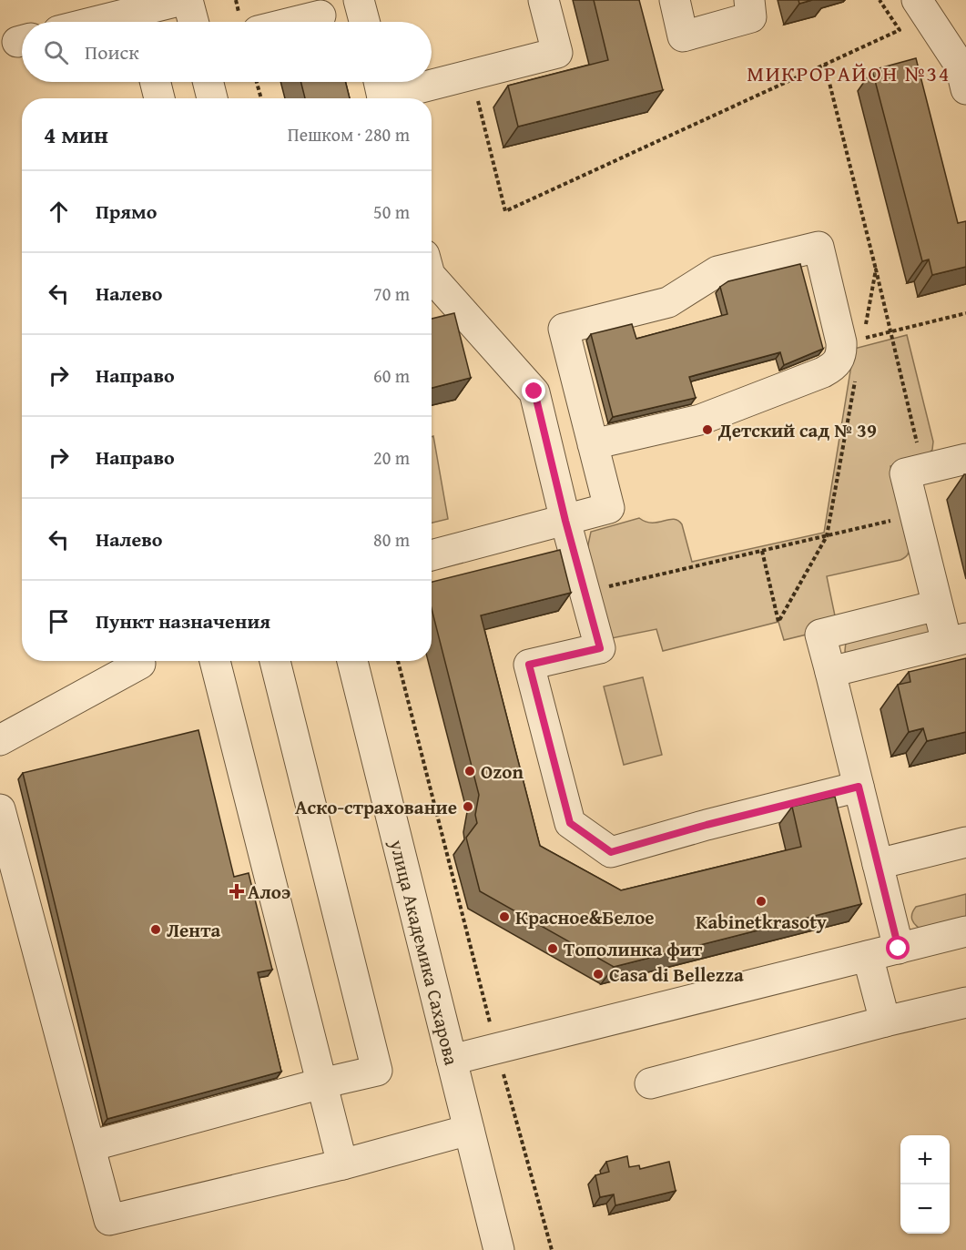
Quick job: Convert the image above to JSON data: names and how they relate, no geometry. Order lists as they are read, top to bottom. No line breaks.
{"streets":{"street":["улица Академика Сахарова"]},"districts":["МИКРОРАЙОН №34"],"places":{"other":["Детский сад № 39","Ozon","Аско-страхование","Kabinetkrasoty","Красное&Белое","Лента","Тополинка фит","Casa di Bellezza"],"health":["Алоэ"]},"page":{"search":"Поиск","heading":["4 мин","Пешком · 280 m"],"list":[["Прямо","50 m"],["Налево","70 m"],["Направо","60 m"],["Направо","20 m"],["Налево","80 m"],"Пункт назначения"],"map_buttons":["+","−"]}}
